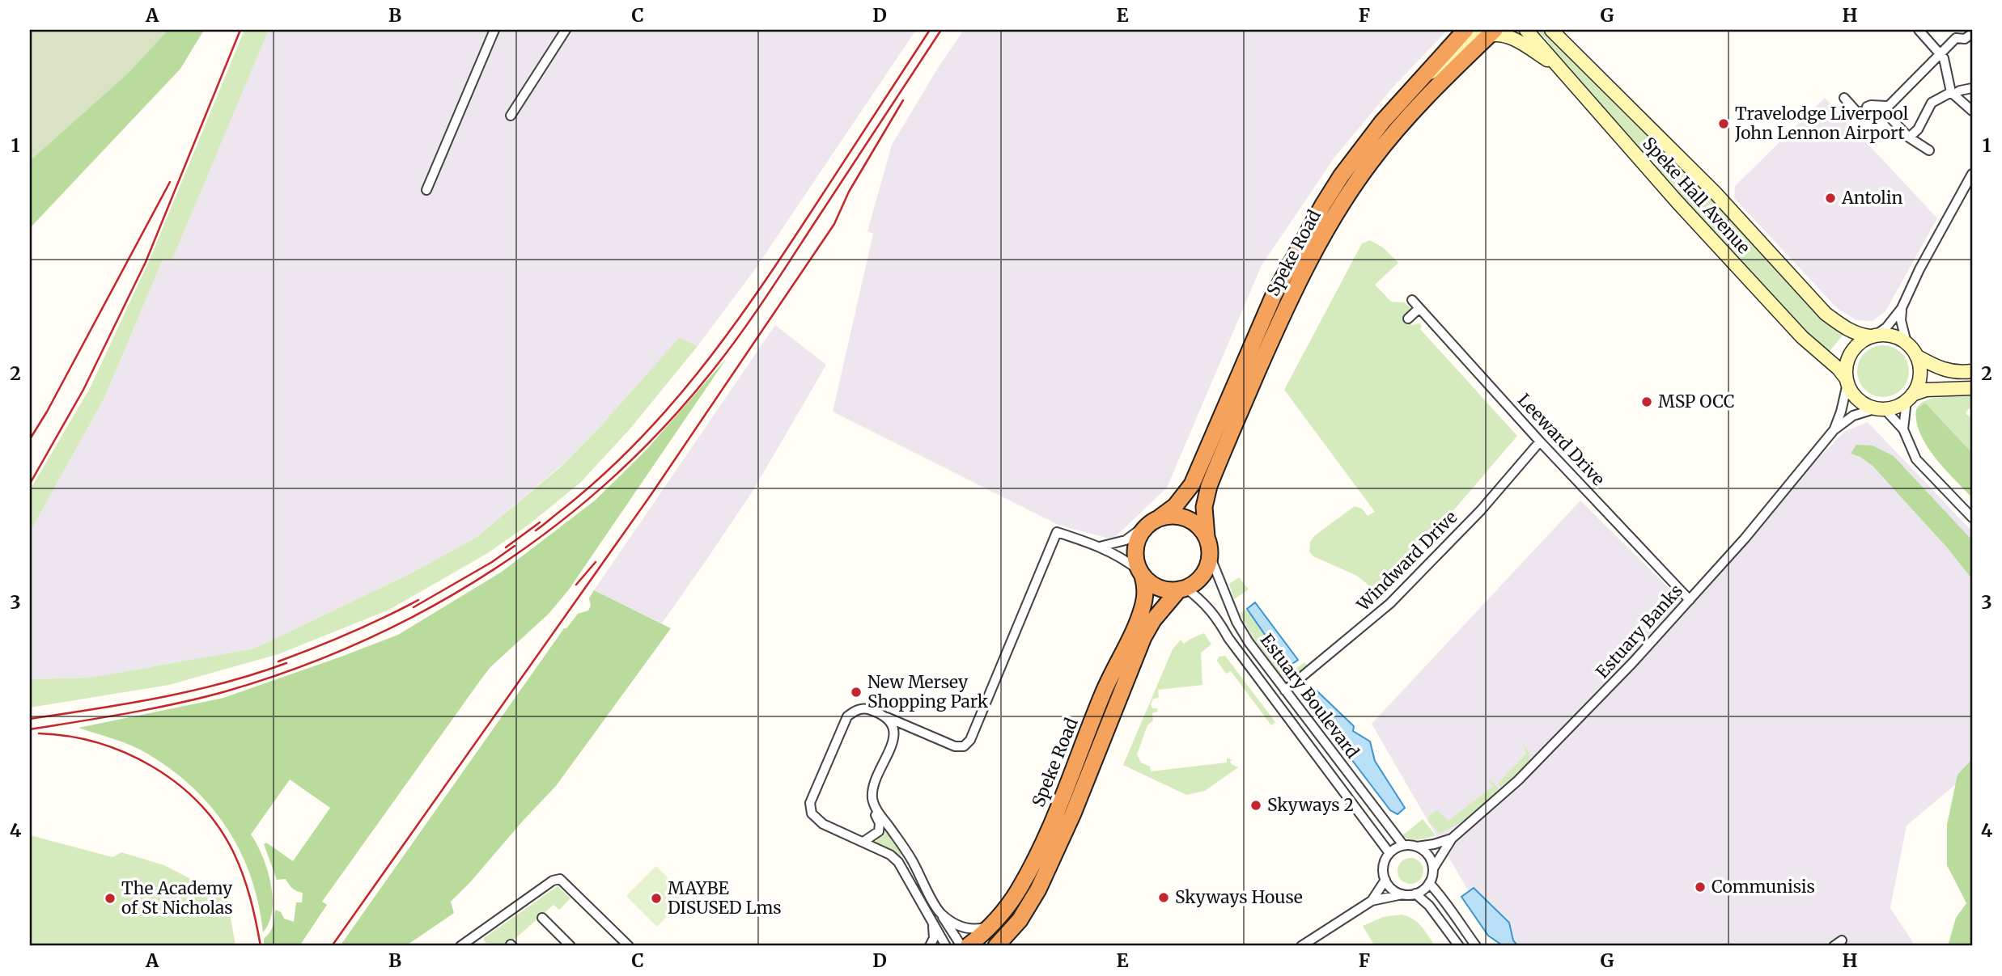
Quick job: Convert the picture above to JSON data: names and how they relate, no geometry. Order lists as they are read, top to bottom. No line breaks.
{"streets":{"highway":["Speke Road"],"street":["Speke Hall Avenue","Leeward Drive","Windward Drive","Estuary Banks","Estuary Boulevard"]},"crossings":[["Speke Hall Avenue","Estuary Banks"],["Speke Road","Estuary Boulevard"],["Leeward Drive","Windward Drive"],["Leeward Drive","Estuary Banks"],["Windward Drive","Estuary Boulevard"],["Estuary Banks","Estuary Boulevard"]],"places":["Travelodge Liverpool John Lennon Airport","Antolin","MSP OCC","New Mersey Shopping Park","Skyways 2","Communisis","Skyways House","The Academy of St Nicholas","MAYBE DISUSED Lms"],"grid":{"columns":["A","B","C","D","E","F","G","H"],"rows":["1","2","3","4"]}}
